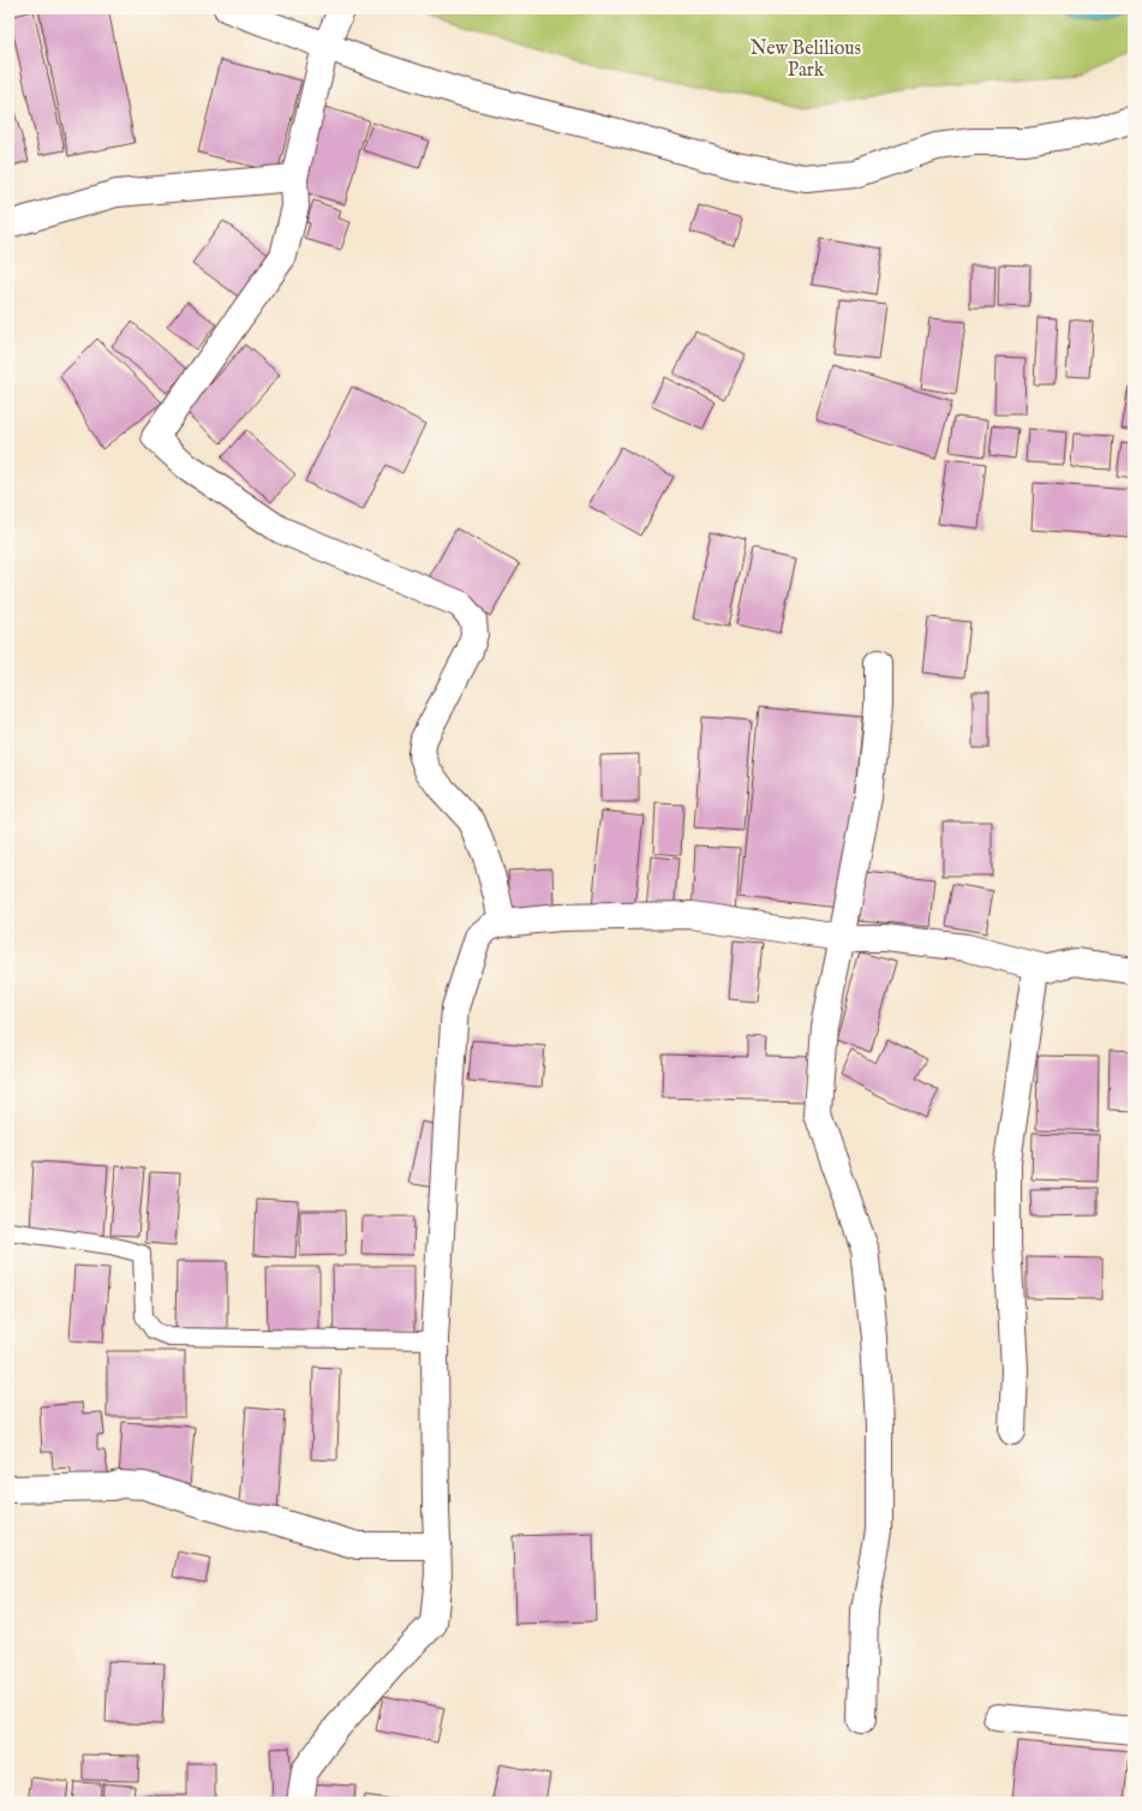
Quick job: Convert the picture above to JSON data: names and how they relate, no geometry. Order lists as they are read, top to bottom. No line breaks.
{"parks":["New Belilious Park"]}
